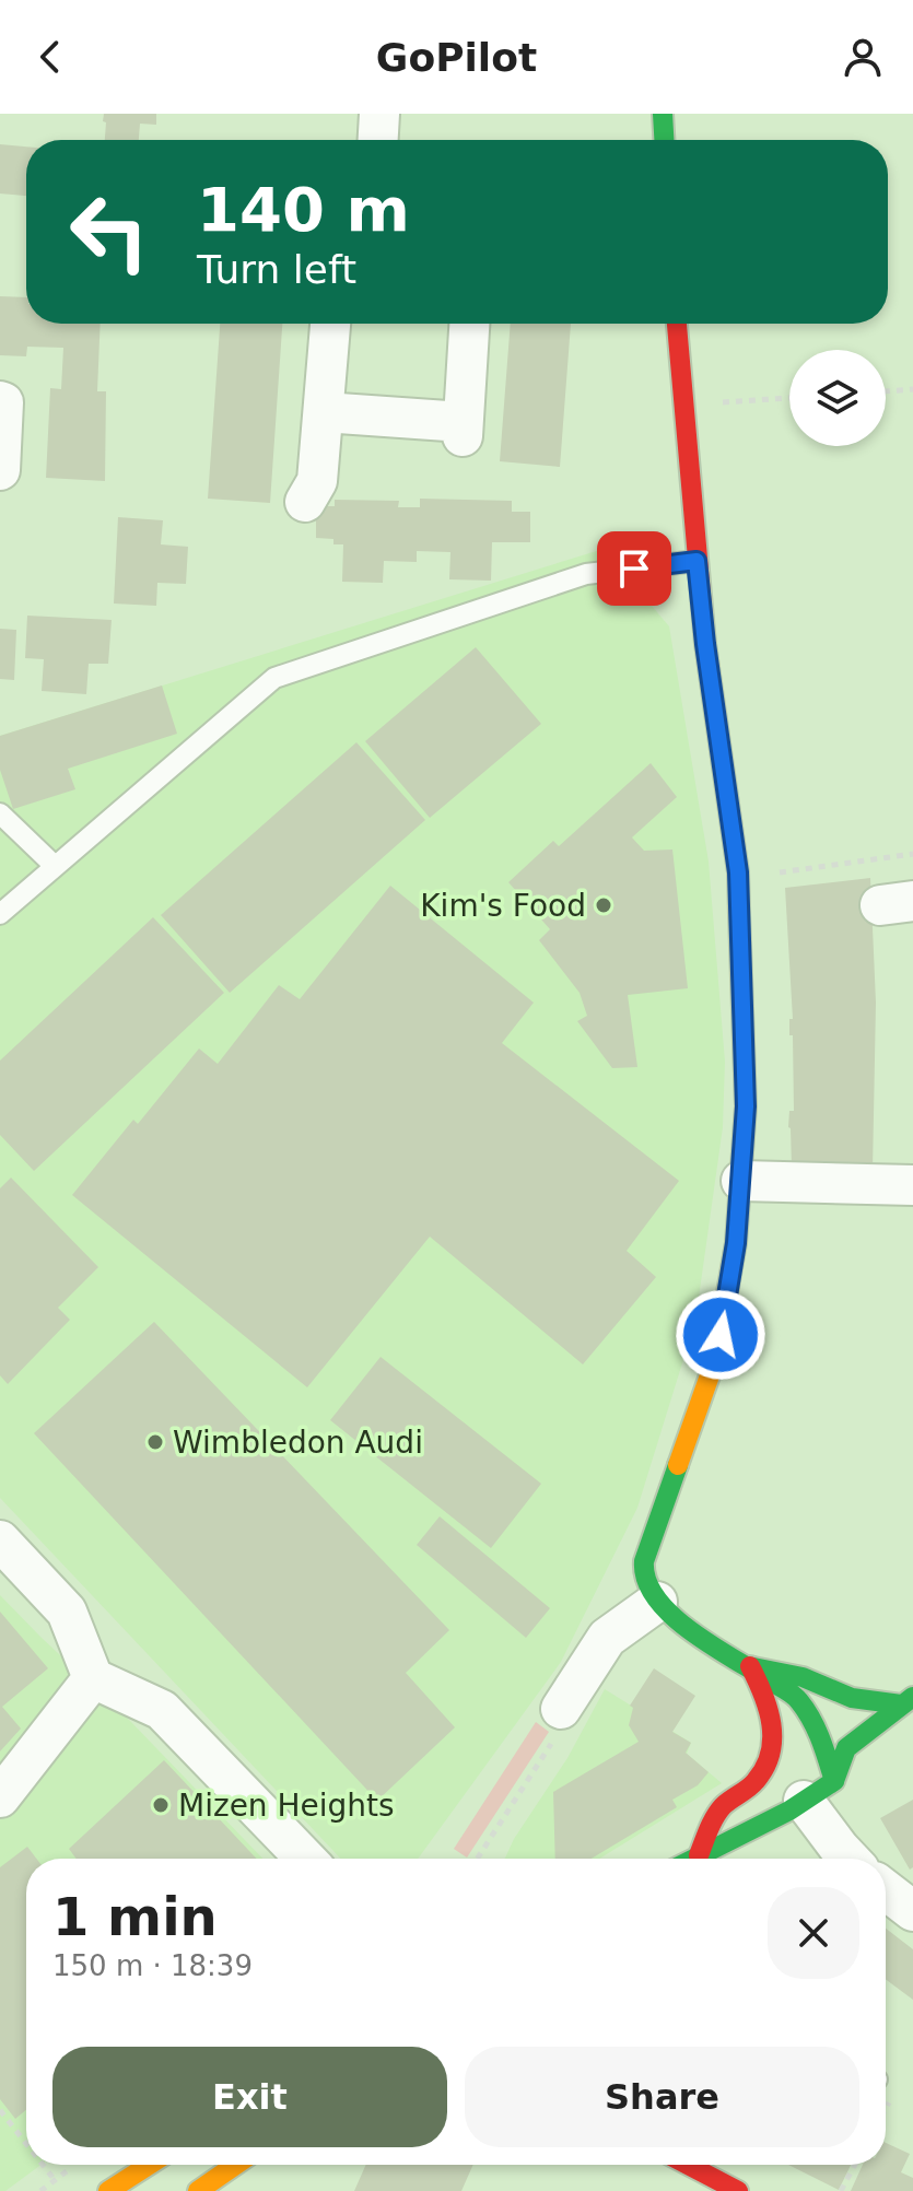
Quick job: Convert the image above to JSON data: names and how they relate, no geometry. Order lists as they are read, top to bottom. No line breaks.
{"places":["Kim's Food","Wimbledon Audi","Mizen Heights"],"page":{"header":"GoPilot","turn":["140 m","Turn left"],"heading":["1 min","150 m · 18:39"],"buttons":["Exit","Share"]}}
